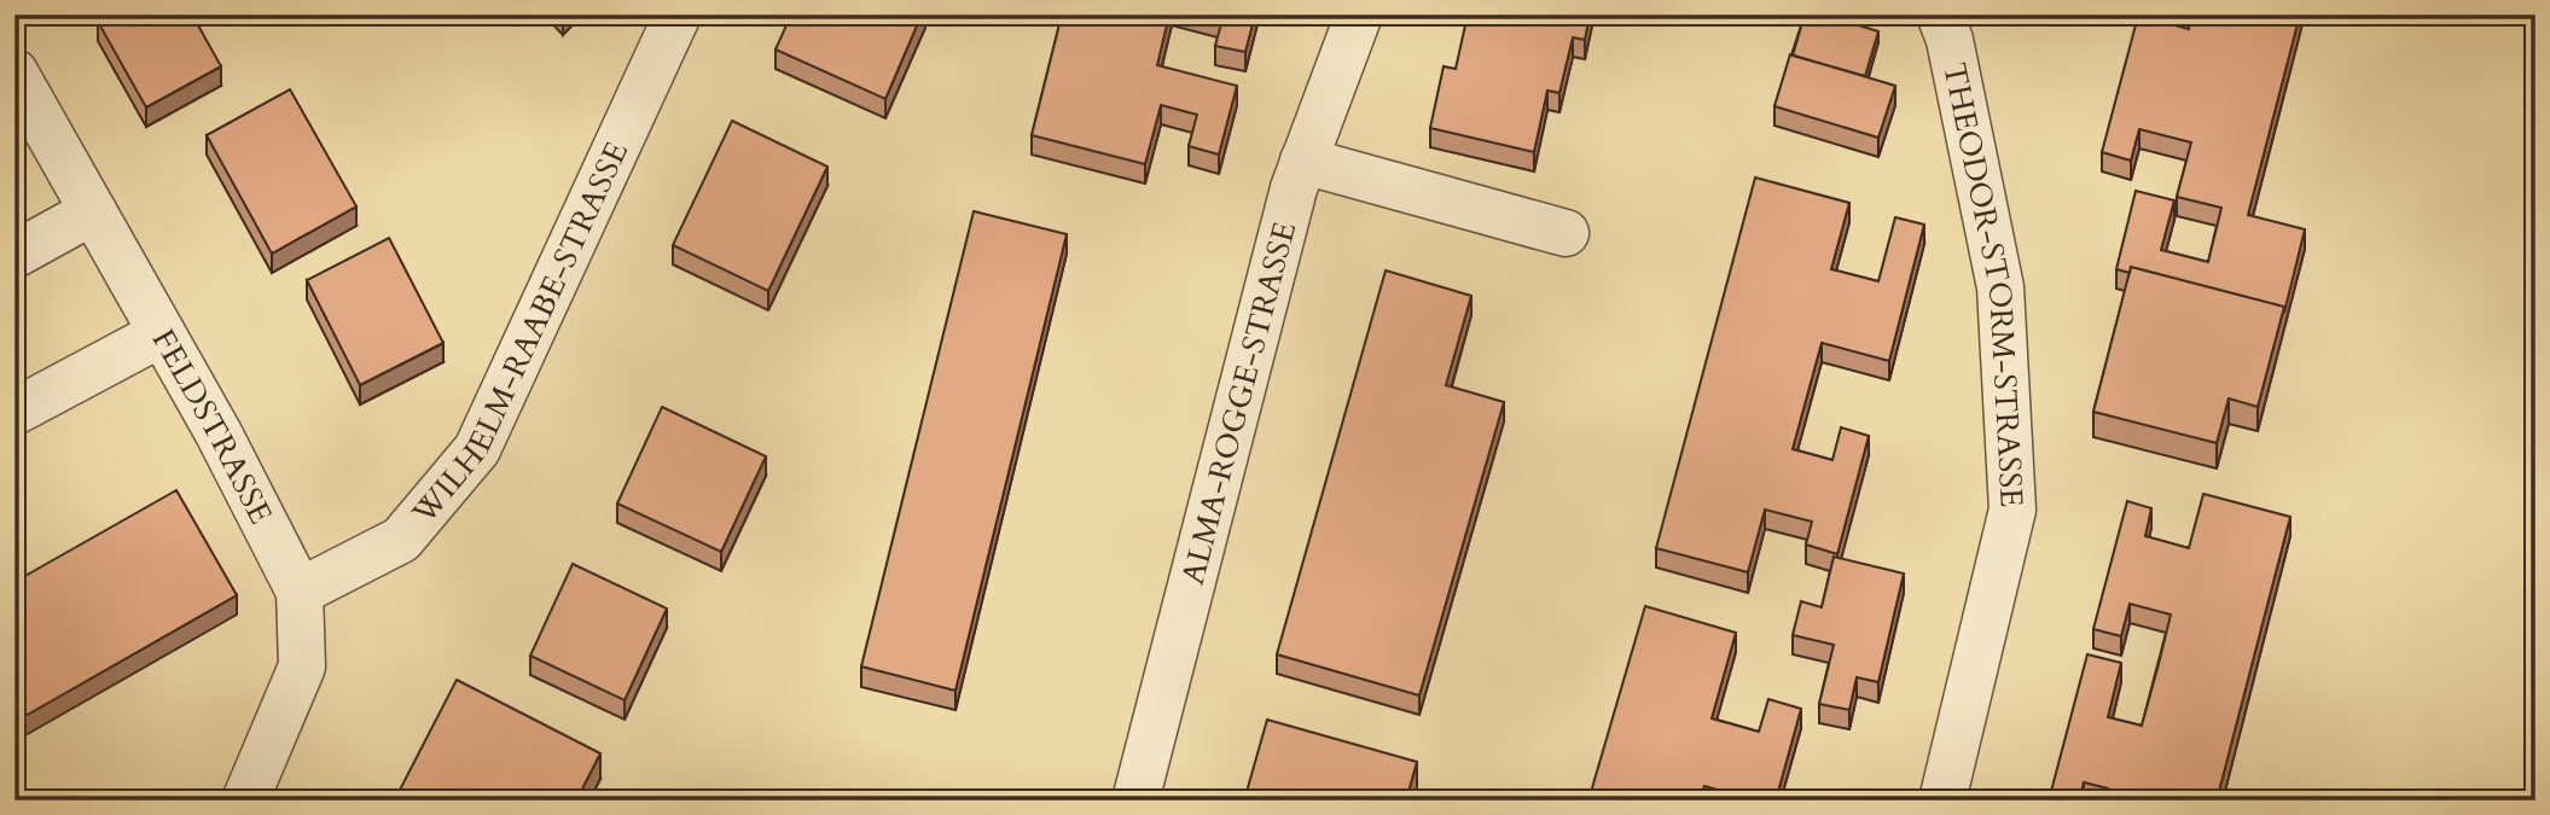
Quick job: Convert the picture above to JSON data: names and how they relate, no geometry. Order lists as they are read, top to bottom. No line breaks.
{"streets":{"street":["THEODOR-STORM-STRASSE","WILHELM-RAABE-STRASSE","ALMA-ROGGE-STRASSE","FELDSTRASSE"]},"crossings":[["WILHELM-RAABE-STRASSE","FELDSTRASSE"]]}
